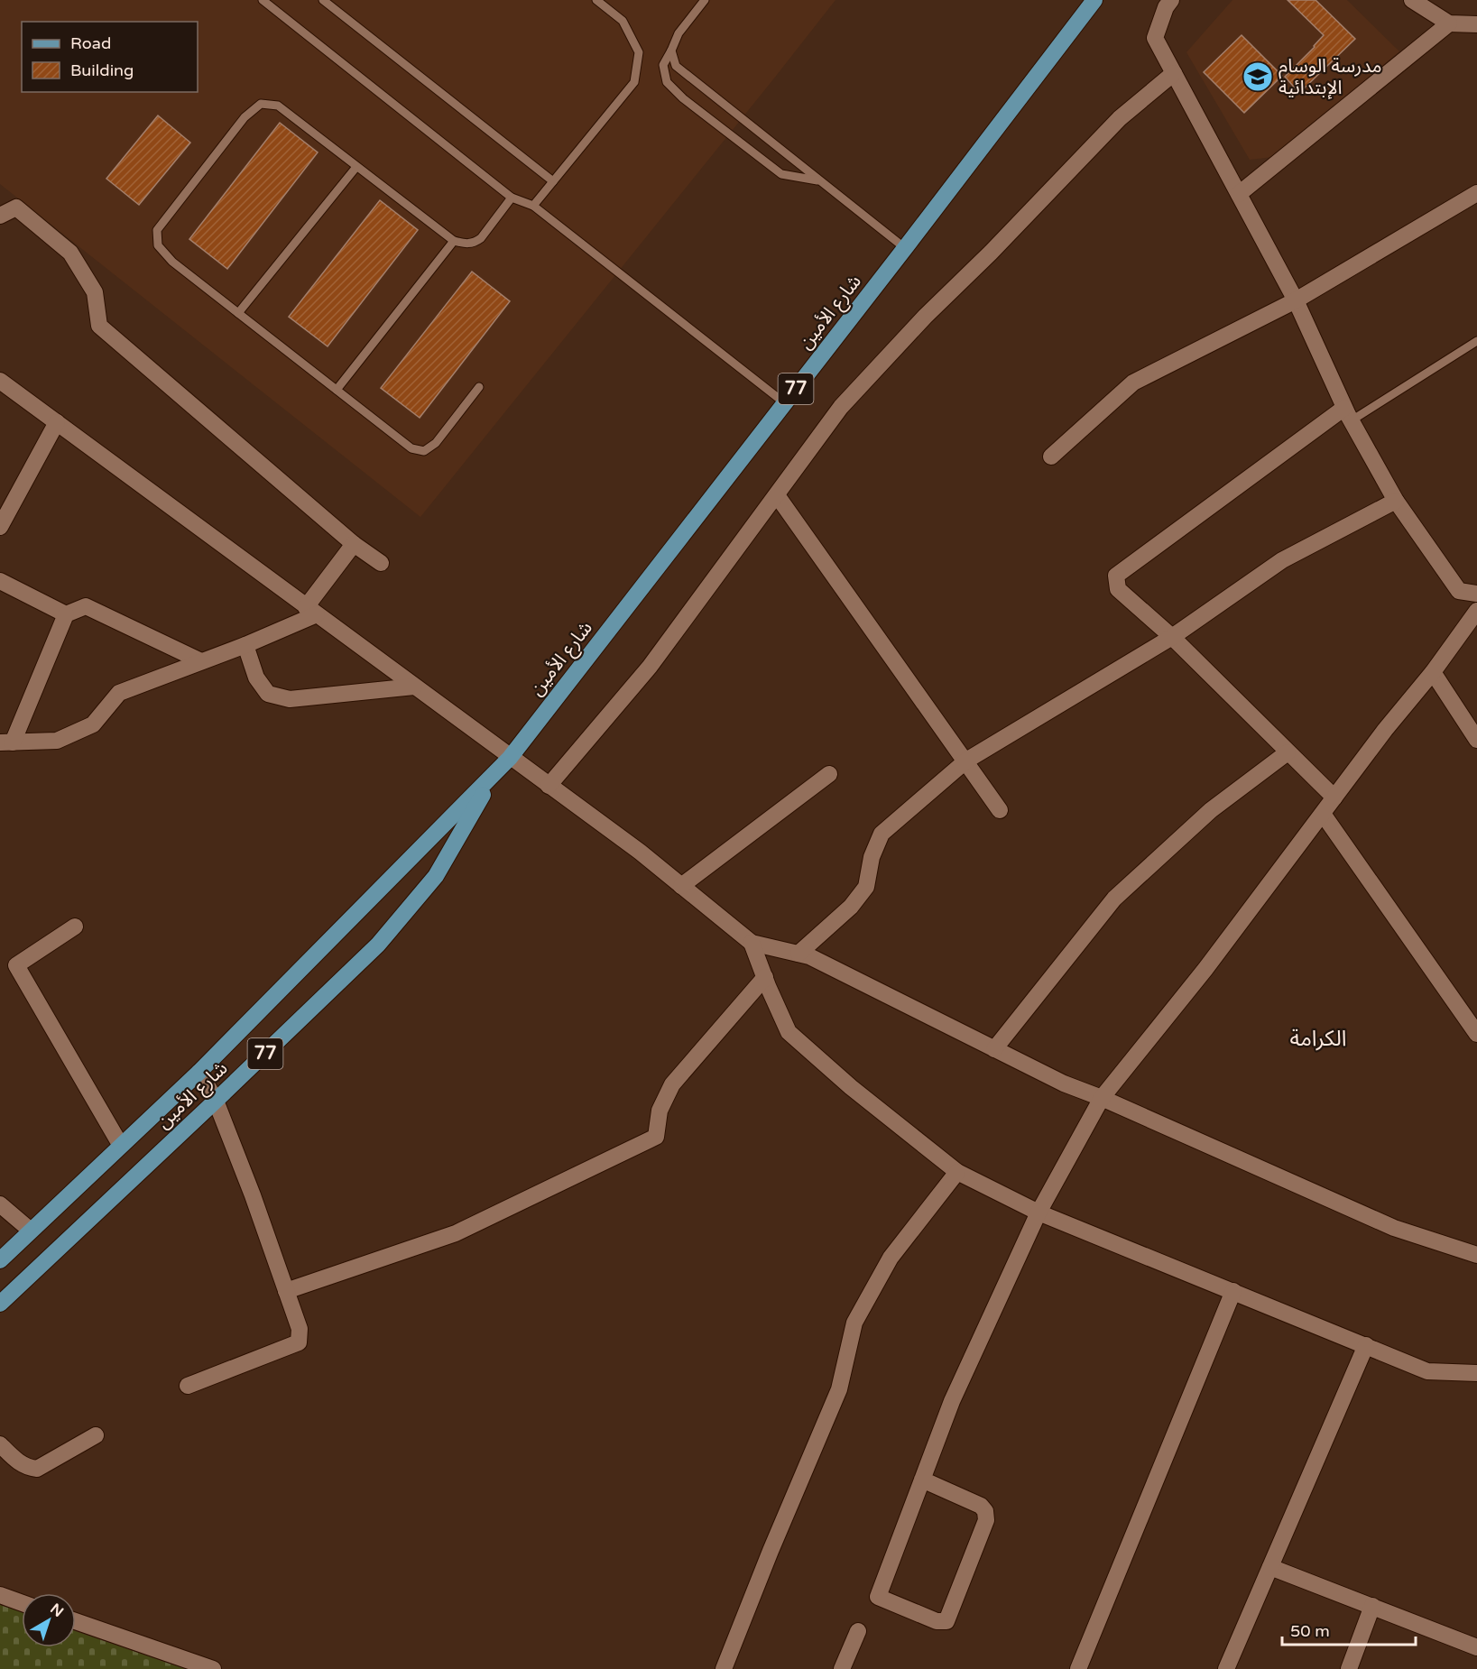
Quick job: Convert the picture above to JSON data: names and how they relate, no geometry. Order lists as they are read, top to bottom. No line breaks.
{"streets":{"main road":["شارع الأمين","77"]},"districts":["الكرامة"],"places":{"school or university":["مدرسة الوسام الإبتدائية"]},"legend":["Road","Building"],"scale_bar":"50 m","north":"top right"}
